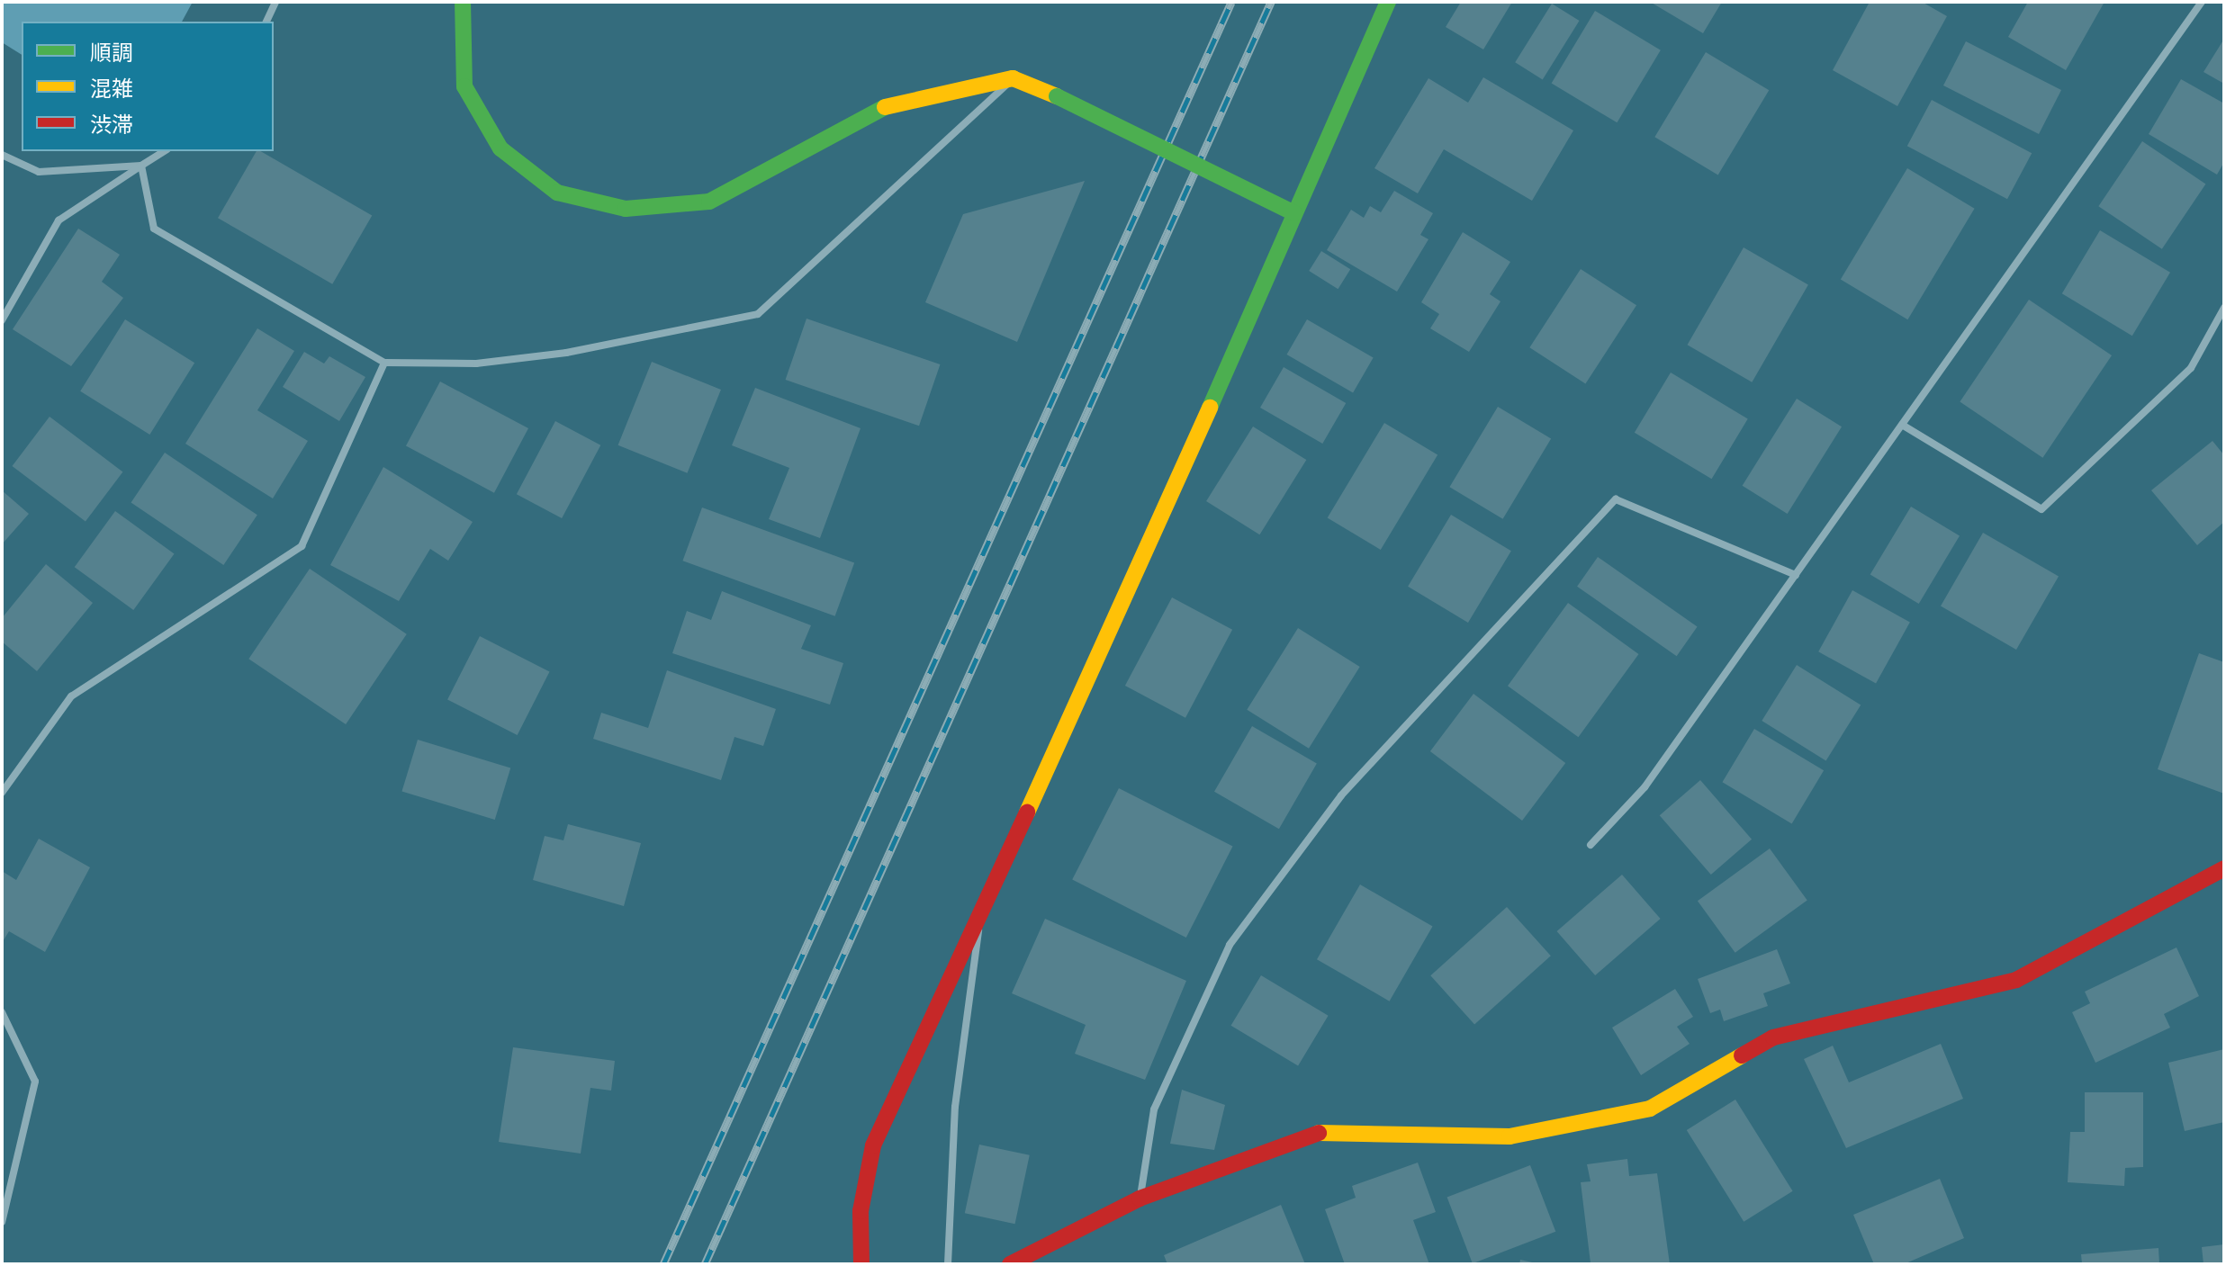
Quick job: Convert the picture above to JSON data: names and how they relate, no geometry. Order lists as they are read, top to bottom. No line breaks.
{"legend":["順調","混雑","渋滞"]}
